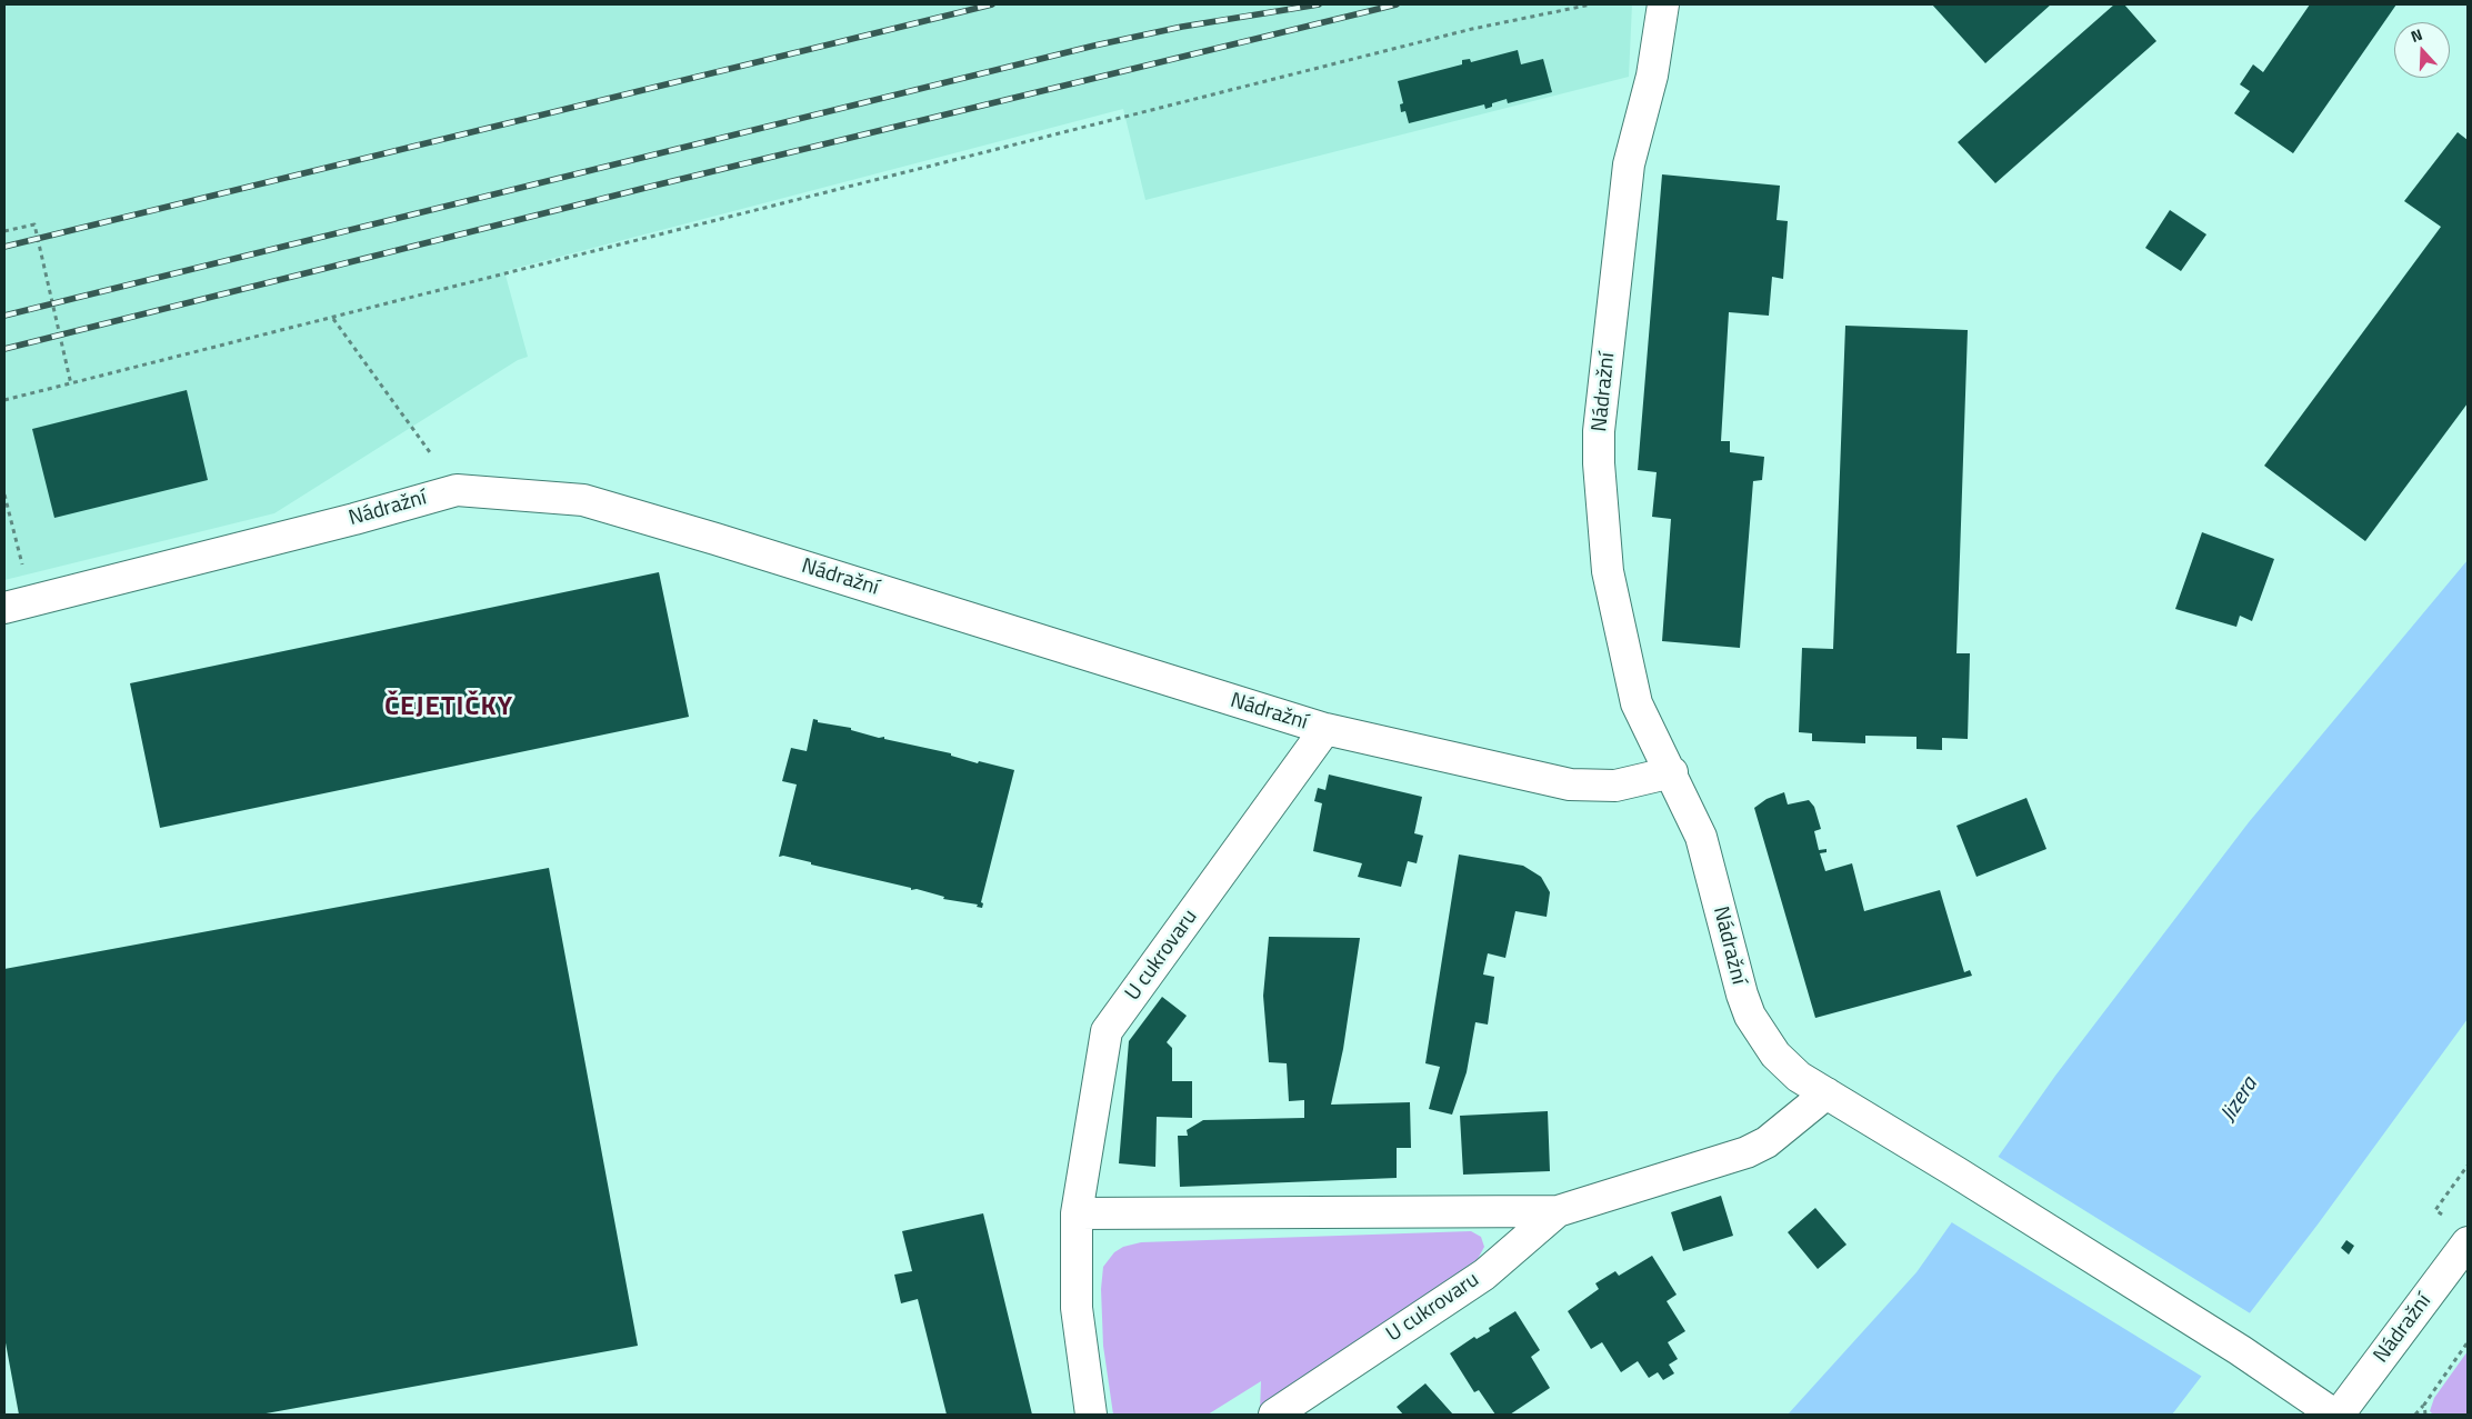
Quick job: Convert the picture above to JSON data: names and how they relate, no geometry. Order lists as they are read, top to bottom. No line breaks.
{"streets":{"street":["Nádražní","U cukrovaru"]},"crossings":[["Nádražní","U cukrovaru"]],"districts":["ČEJETIČKY"],"water":["Jizera"],"north":"top"}
